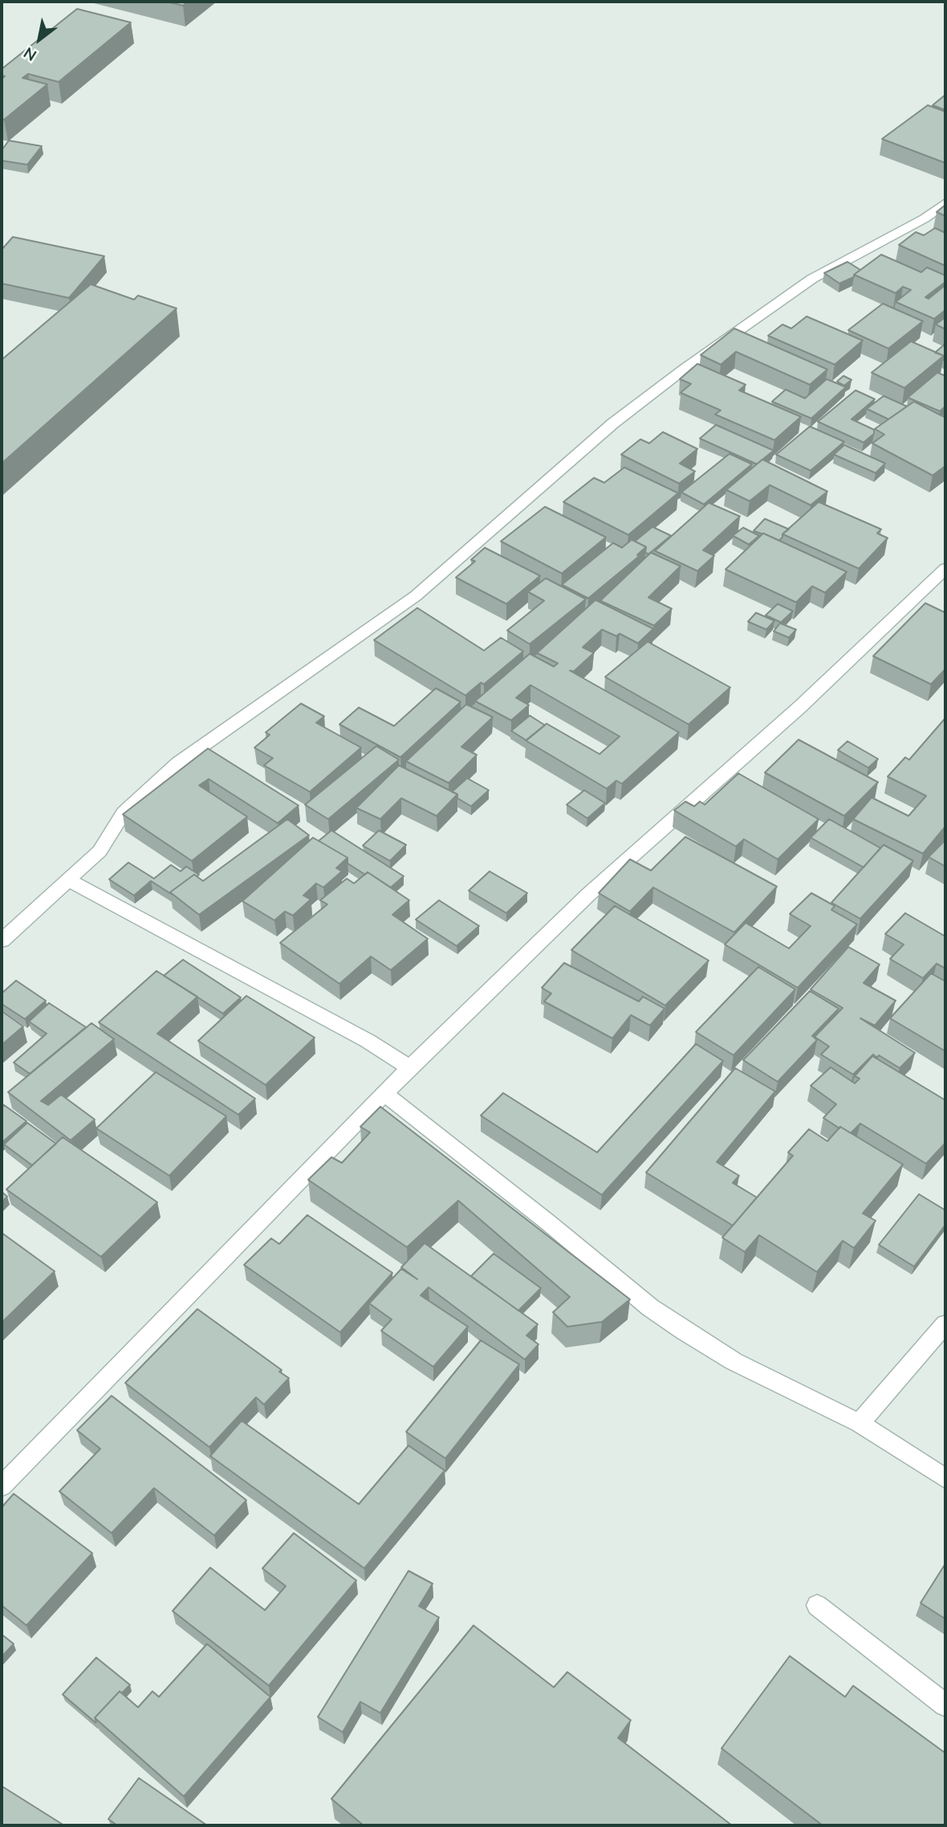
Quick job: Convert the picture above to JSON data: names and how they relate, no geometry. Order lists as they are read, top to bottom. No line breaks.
{"north":"bottom left"}
